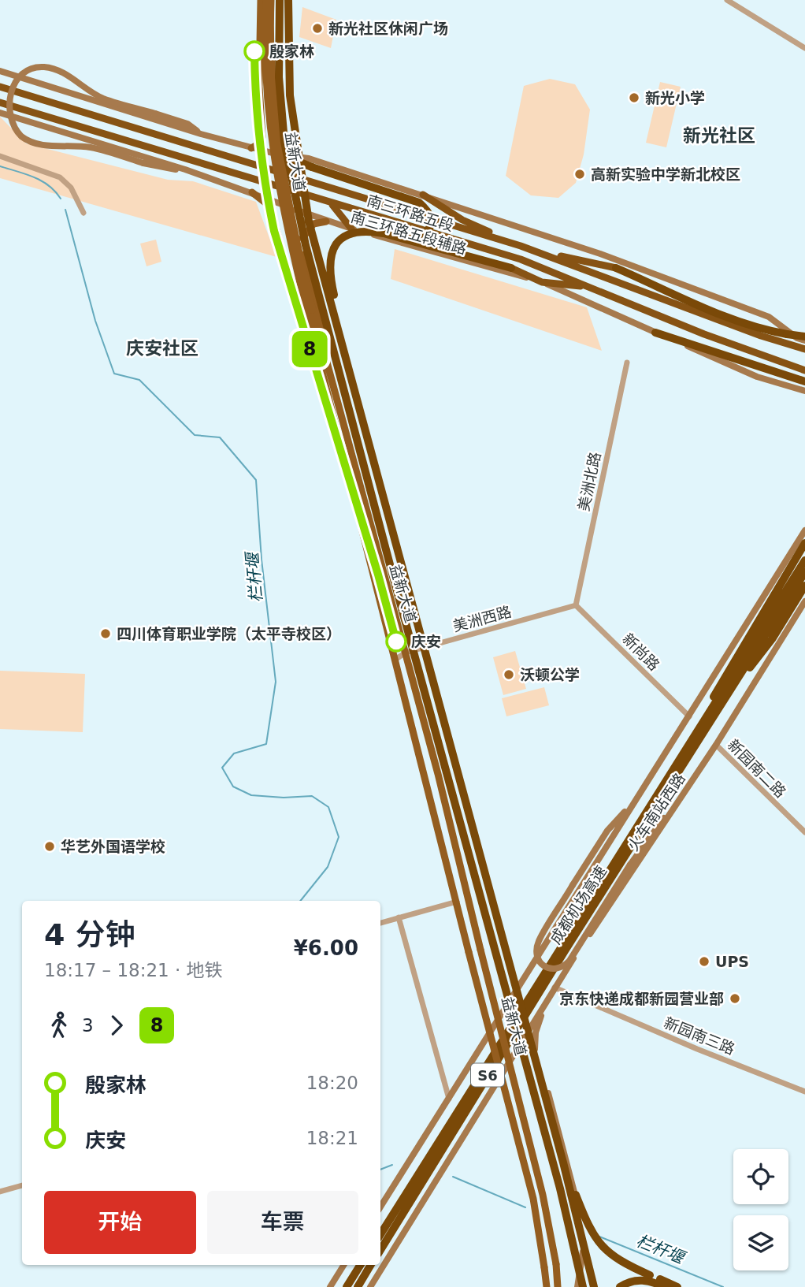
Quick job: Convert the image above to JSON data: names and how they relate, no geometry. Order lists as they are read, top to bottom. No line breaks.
{"streets":{"highway":["南三环路五段","成都机场高速","S6"],"main road":["益新大道","南三环路五段辅路","火车南站西路"],"street":["美洲北路","美洲西路","新尚路","新园南二路","新园南三路"]},"crossings":[["益新大道","美洲西路"],["美洲北路","美洲西路"],["美洲北路","新尚路"],["美洲西路","新尚路"],["新园南二路","火车南站西路"],["火车南站西路","新园南三路"]],"districts":["新光社区","庆安社区"],"water":["栏杆堰"],"places":["新光社区休闲广场","殷家林","新光小学","高新实验中学新北校区","四川体育职业学院（太平寺校区）","庆安","沃顿公学","华艺外国语学校","UPS","京东快递成都新园营业部"],"lines":["metro line 8"],"page":{"on_map":"8","heading":["4 分钟","18:17 – 18:21 · 地铁","¥6.00"],"legs":["3","8"],"list":[{"name":"殷家林","value":"18:20"},{"name":"庆安","value":"18:21"}],"buttons":["开始","车票"]}}
